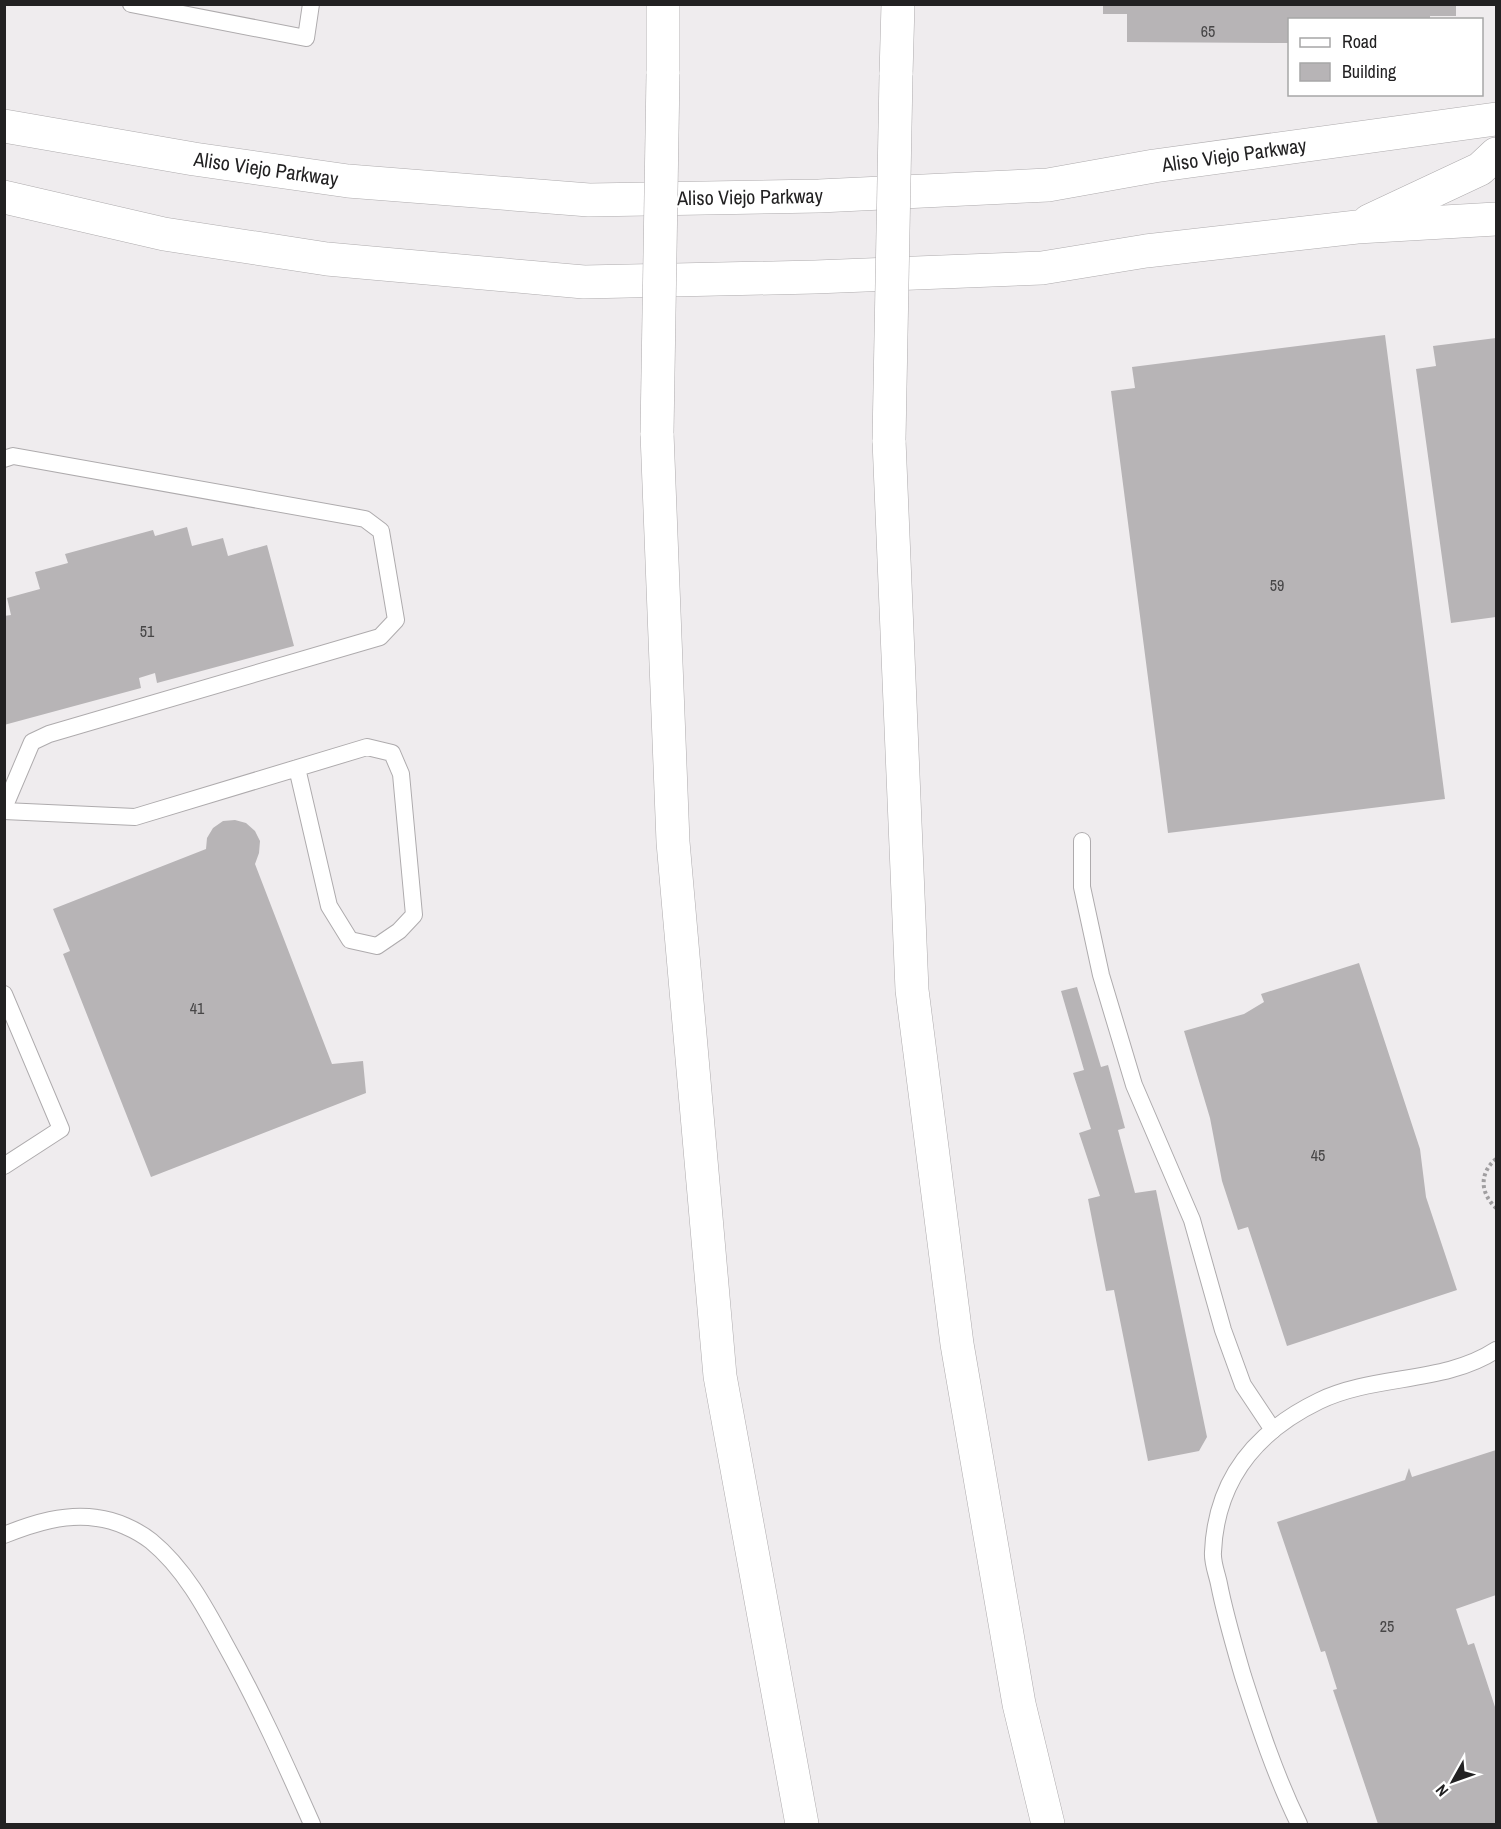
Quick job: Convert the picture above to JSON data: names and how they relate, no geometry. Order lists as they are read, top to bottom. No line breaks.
{"streets":{"main road":["Aliso Viejo Parkway"]},"house_numbers":["65","59","51","41","45","25"],"legend":["Road","Building"],"north":"bottom left"}
